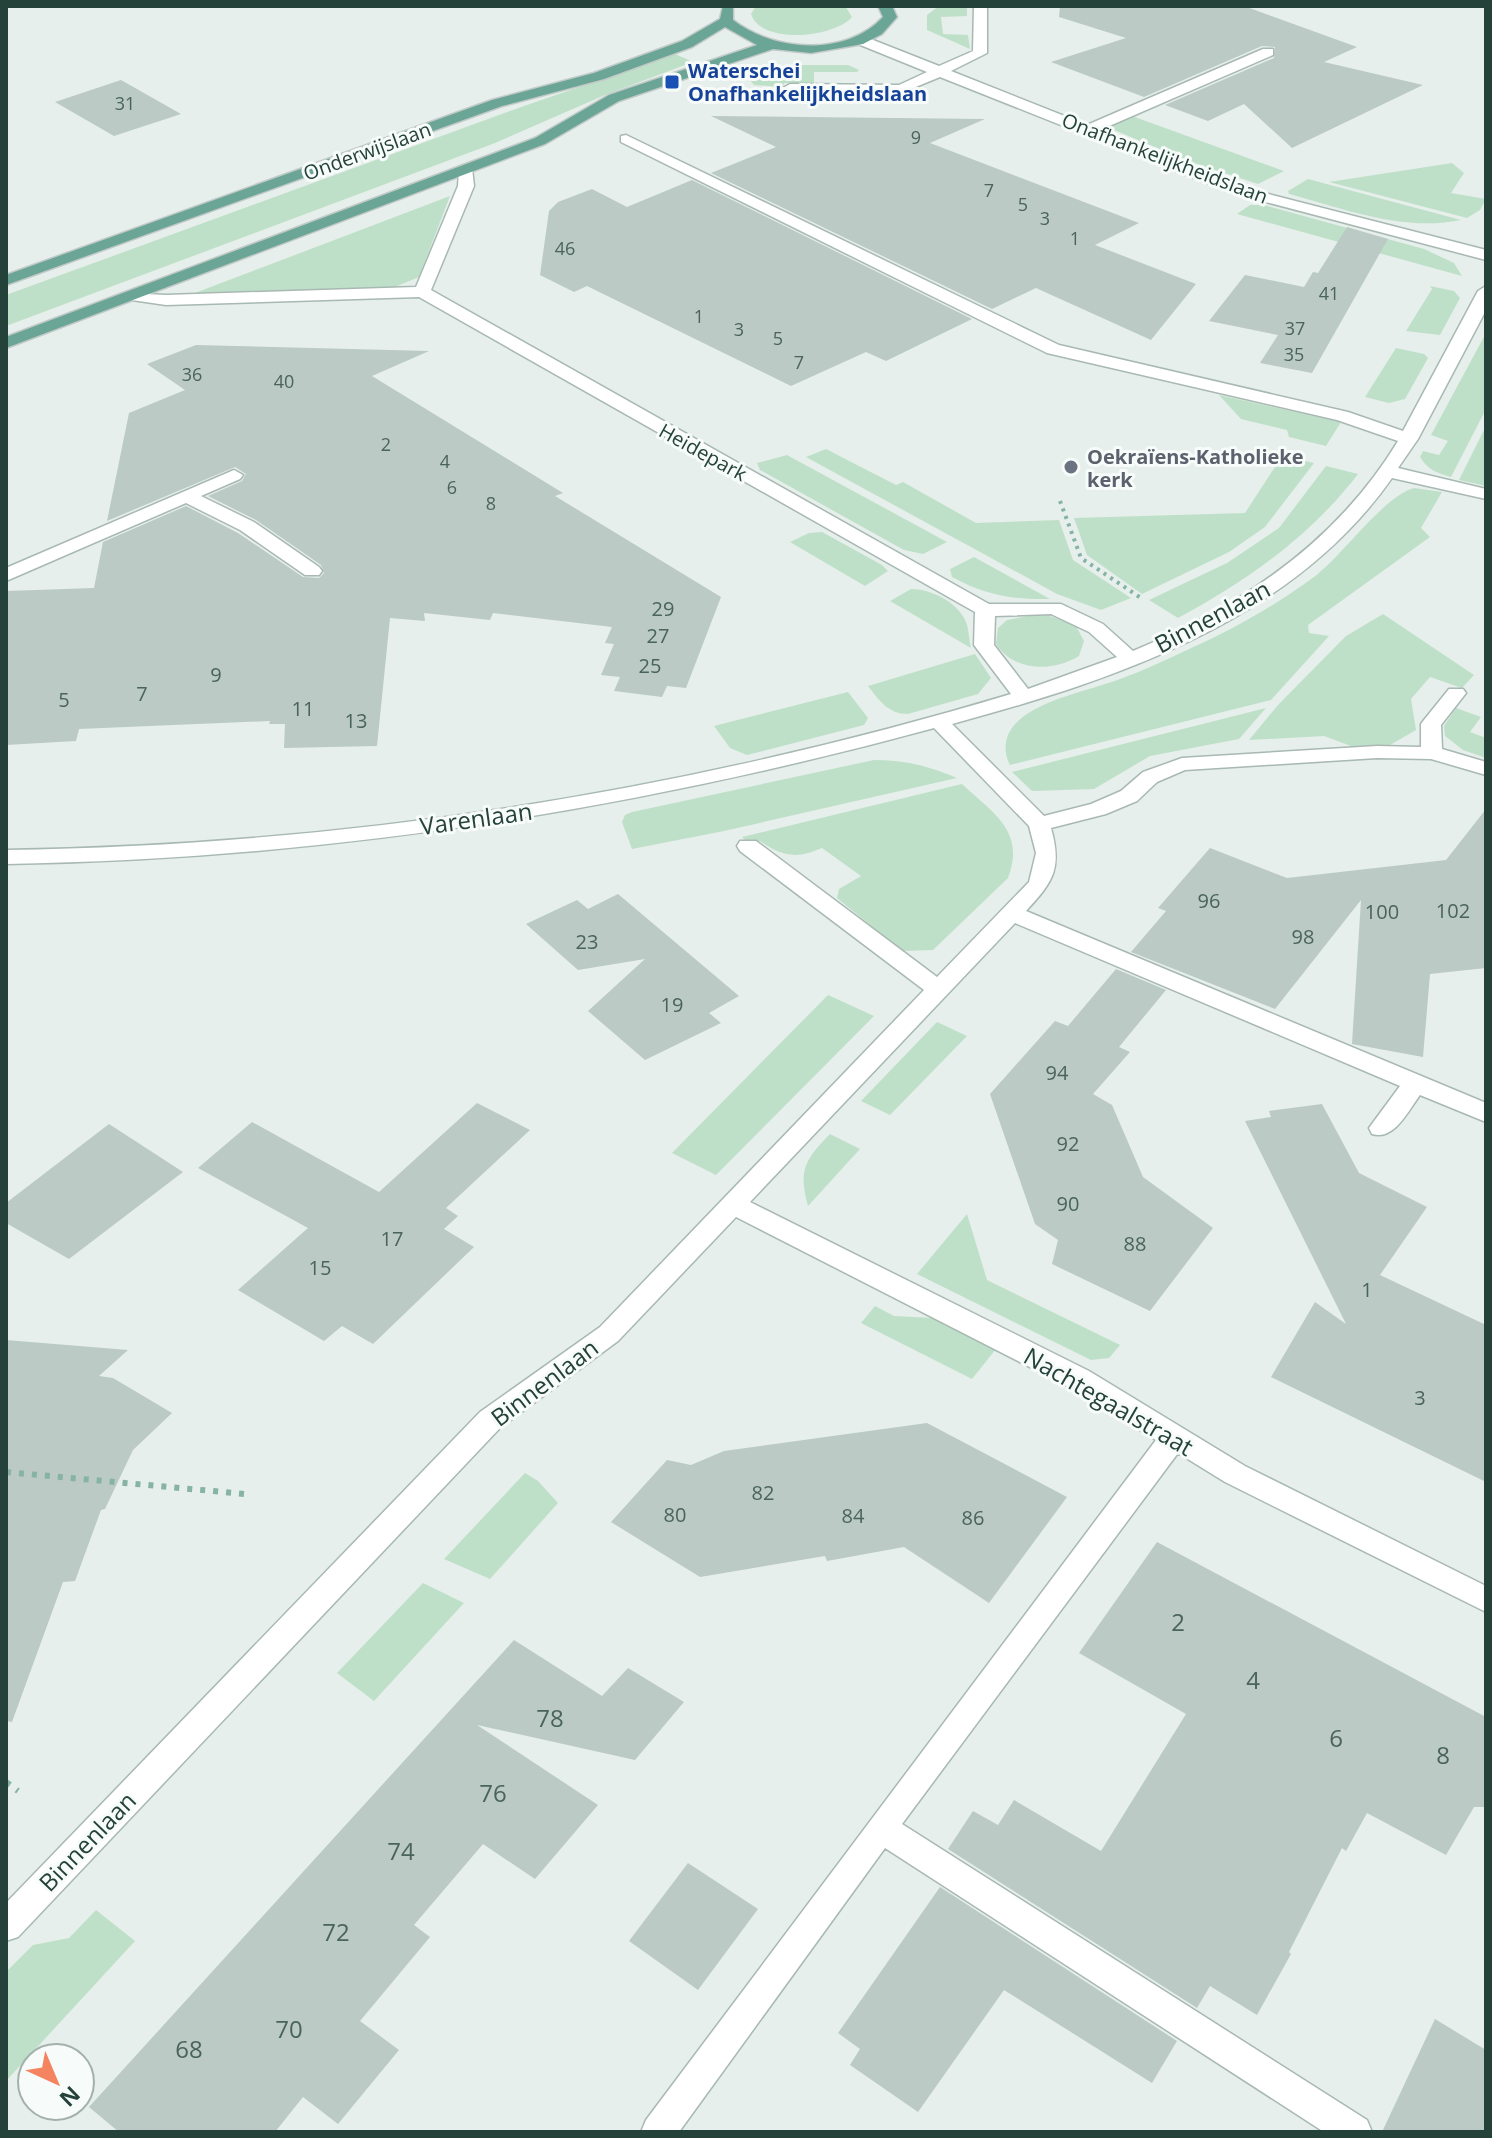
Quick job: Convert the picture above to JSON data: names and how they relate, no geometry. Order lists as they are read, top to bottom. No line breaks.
{"streets":{"main road":["Onderwijslaan"],"street":["Onafhankelijkheidslaan","Heidepark","Binnenlaan","Varenlaan","Nachtegaalstraat"]},"crossings":[["Onderwijslaan","Onafhankelijkheidslaan"],["Onderwijslaan","Heidepark"],["Binnenlaan","Varenlaan"],["Binnenlaan","Nachtegaalstraat"]],"places":{"transit":["Waterschei Onafhankelijkheidslaan"],"other":["Oekraïens-Katholieke kerk"]},"house_numbers":["31","9","7","5","3","1","46","41","1","37","3","5","35","7","36","40","2","4","6","8","29","27","25","9","7","5","11","13","96","102","100","98","23","19","94","92","90","17","88","15","1","3","82","80","84","86","2","4","78","6","8","76","74","72","70","68"],"north":"bottom right"}
